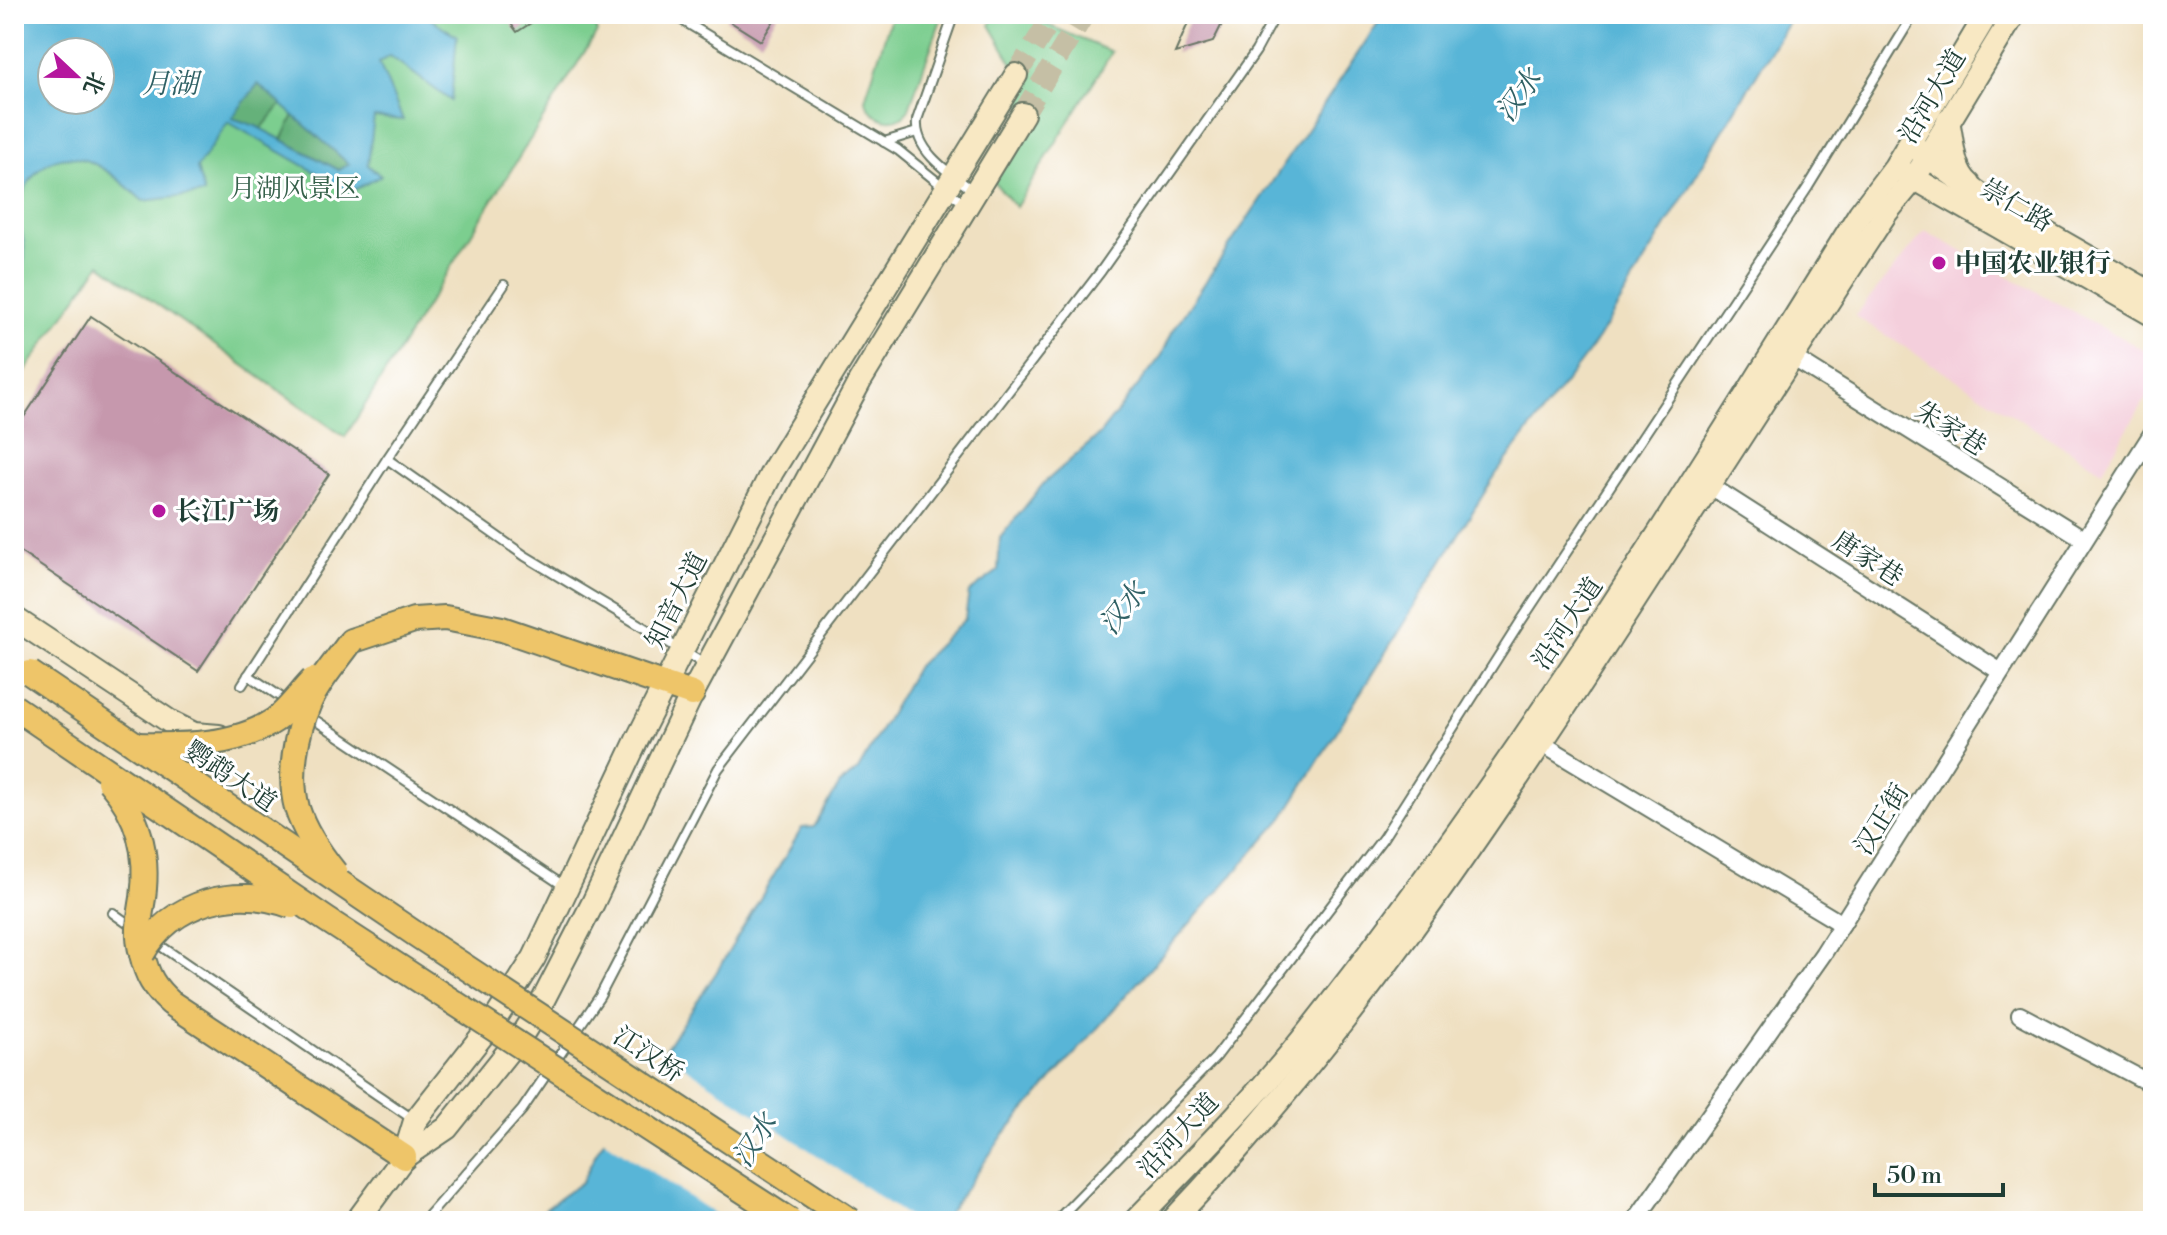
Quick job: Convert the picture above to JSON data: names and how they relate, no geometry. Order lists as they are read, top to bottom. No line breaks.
{"streets":{"main road":["沿河大道","崇仁路","知音大道","鹦鹉大道","江汉桥"],"street":["朱家巷","唐家巷","汉正街"]},"crossings":[["沿河大道","崇仁路"],["沿河大道","朱家巷"],["沿河大道","唐家巷"],["朱家巷","汉正街"],["唐家巷","汉正街"],["鹦鹉大道","江汉桥"]],"water":["月湖","汉水"],"parks":["月湖风景区"],"places":["中国农业银行","长江广场"],"scale_bar":"50 m","north":"right"}
